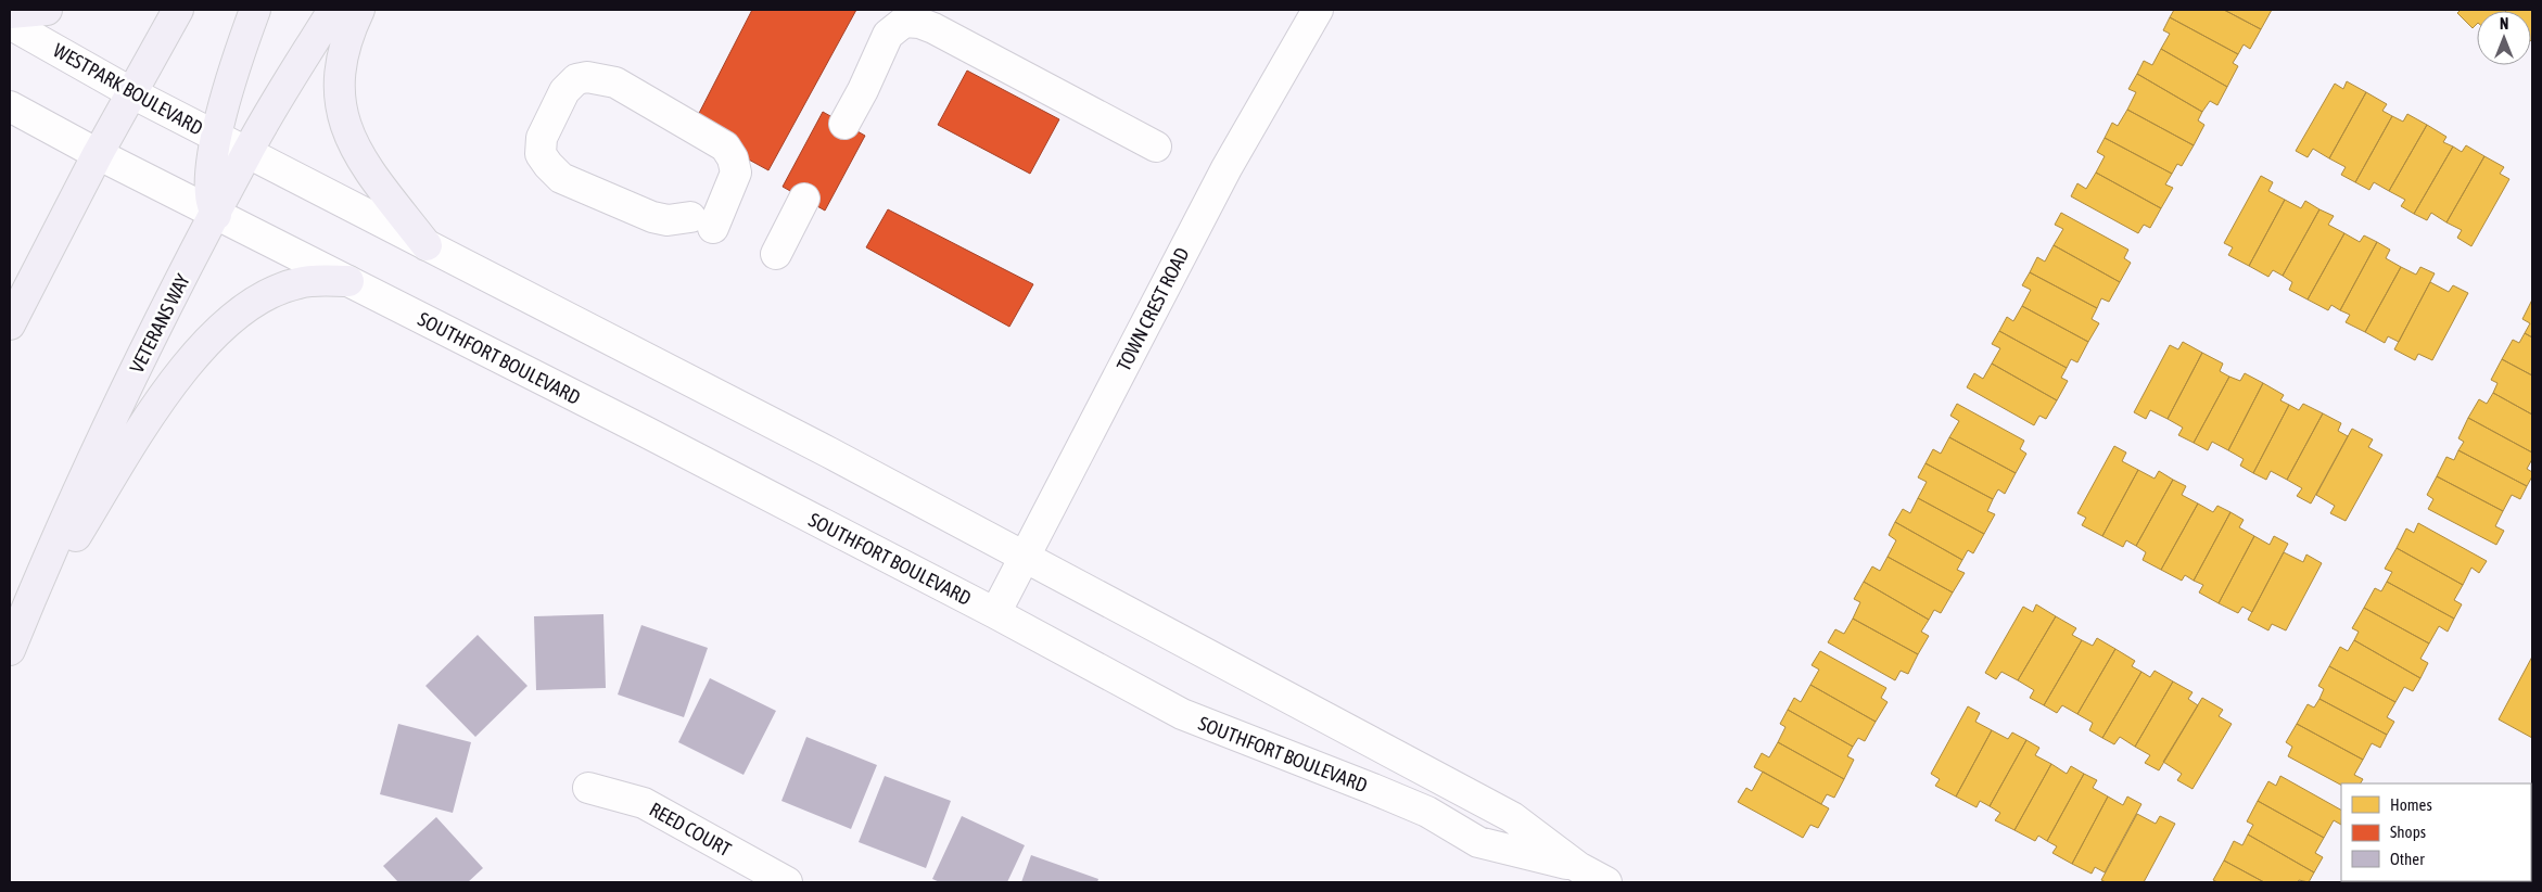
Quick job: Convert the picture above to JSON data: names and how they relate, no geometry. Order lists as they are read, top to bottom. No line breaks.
{"streets":{"main road":["VETERANS WAY"],"street":["WESTPARK BOULEVARD","TOWN CREST ROAD","SOUTHFORT BOULEVARD","REED COURT"]},"crossings":[["WESTPARK BOULEVARD","VETERANS WAY"],["WESTPARK BOULEVARD","SOUTHFORT BOULEVARD"],["TOWN CREST ROAD","SOUTHFORT BOULEVARD"],["VETERANS WAY","SOUTHFORT BOULEVARD"]],"legend":["Homes","Shops","Other"],"north":"top"}
